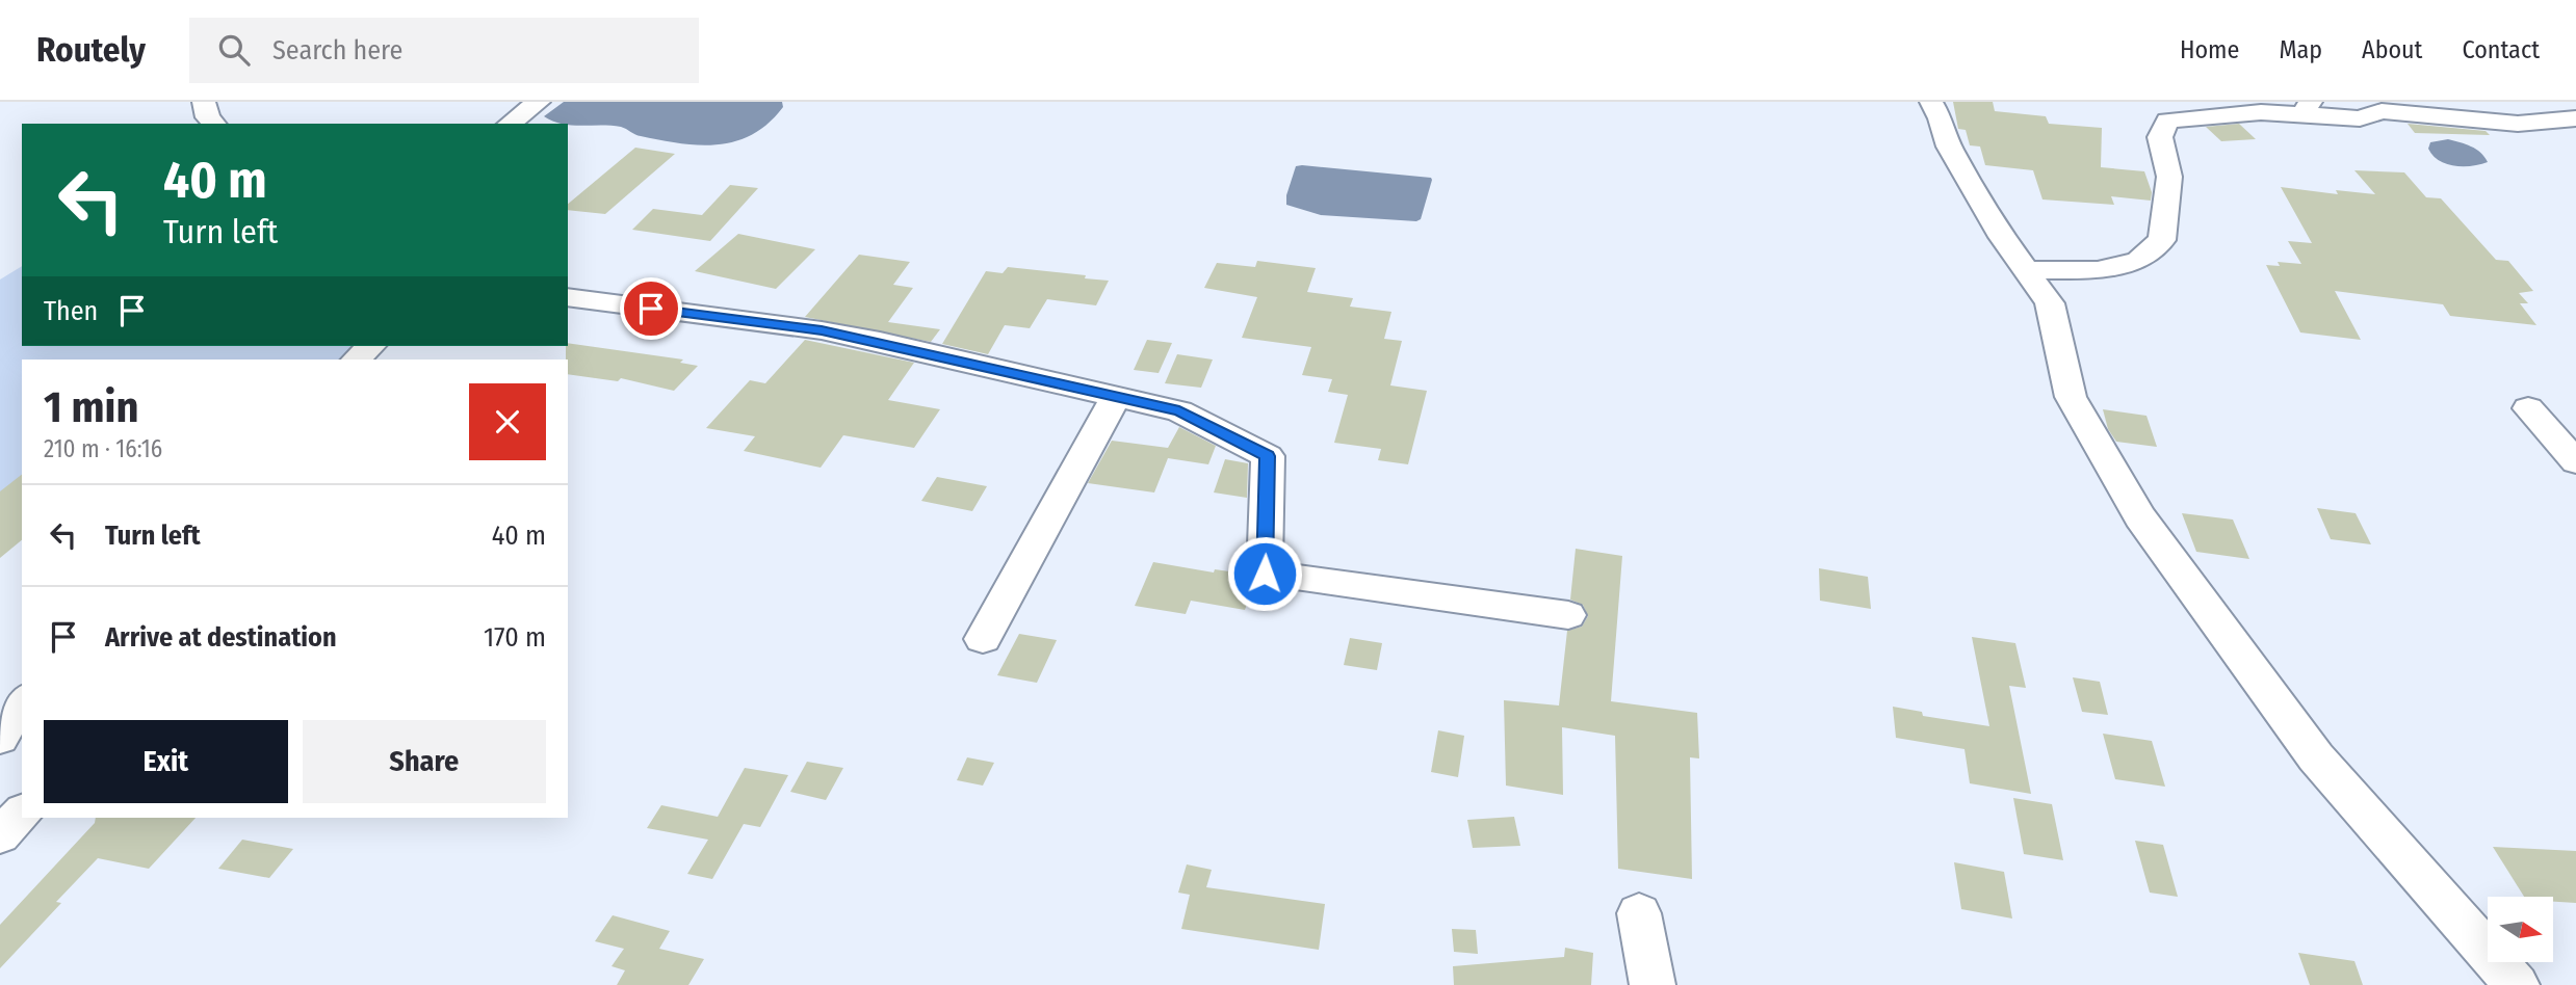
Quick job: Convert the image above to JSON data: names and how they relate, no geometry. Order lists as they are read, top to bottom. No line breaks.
{"north":"right","page":{"header":"Routely","search":"Search here","nav":["Home","Map","About","Contact"],"turn":["40 m","Turn left"],"then":"Then","heading":["1 min","210 m · 16:16"],"list":[{"name":"Turn left","value":"40 m"},{"name":"Arrive at destination","value":"170 m"}],"buttons":["Exit","Share"]}}
